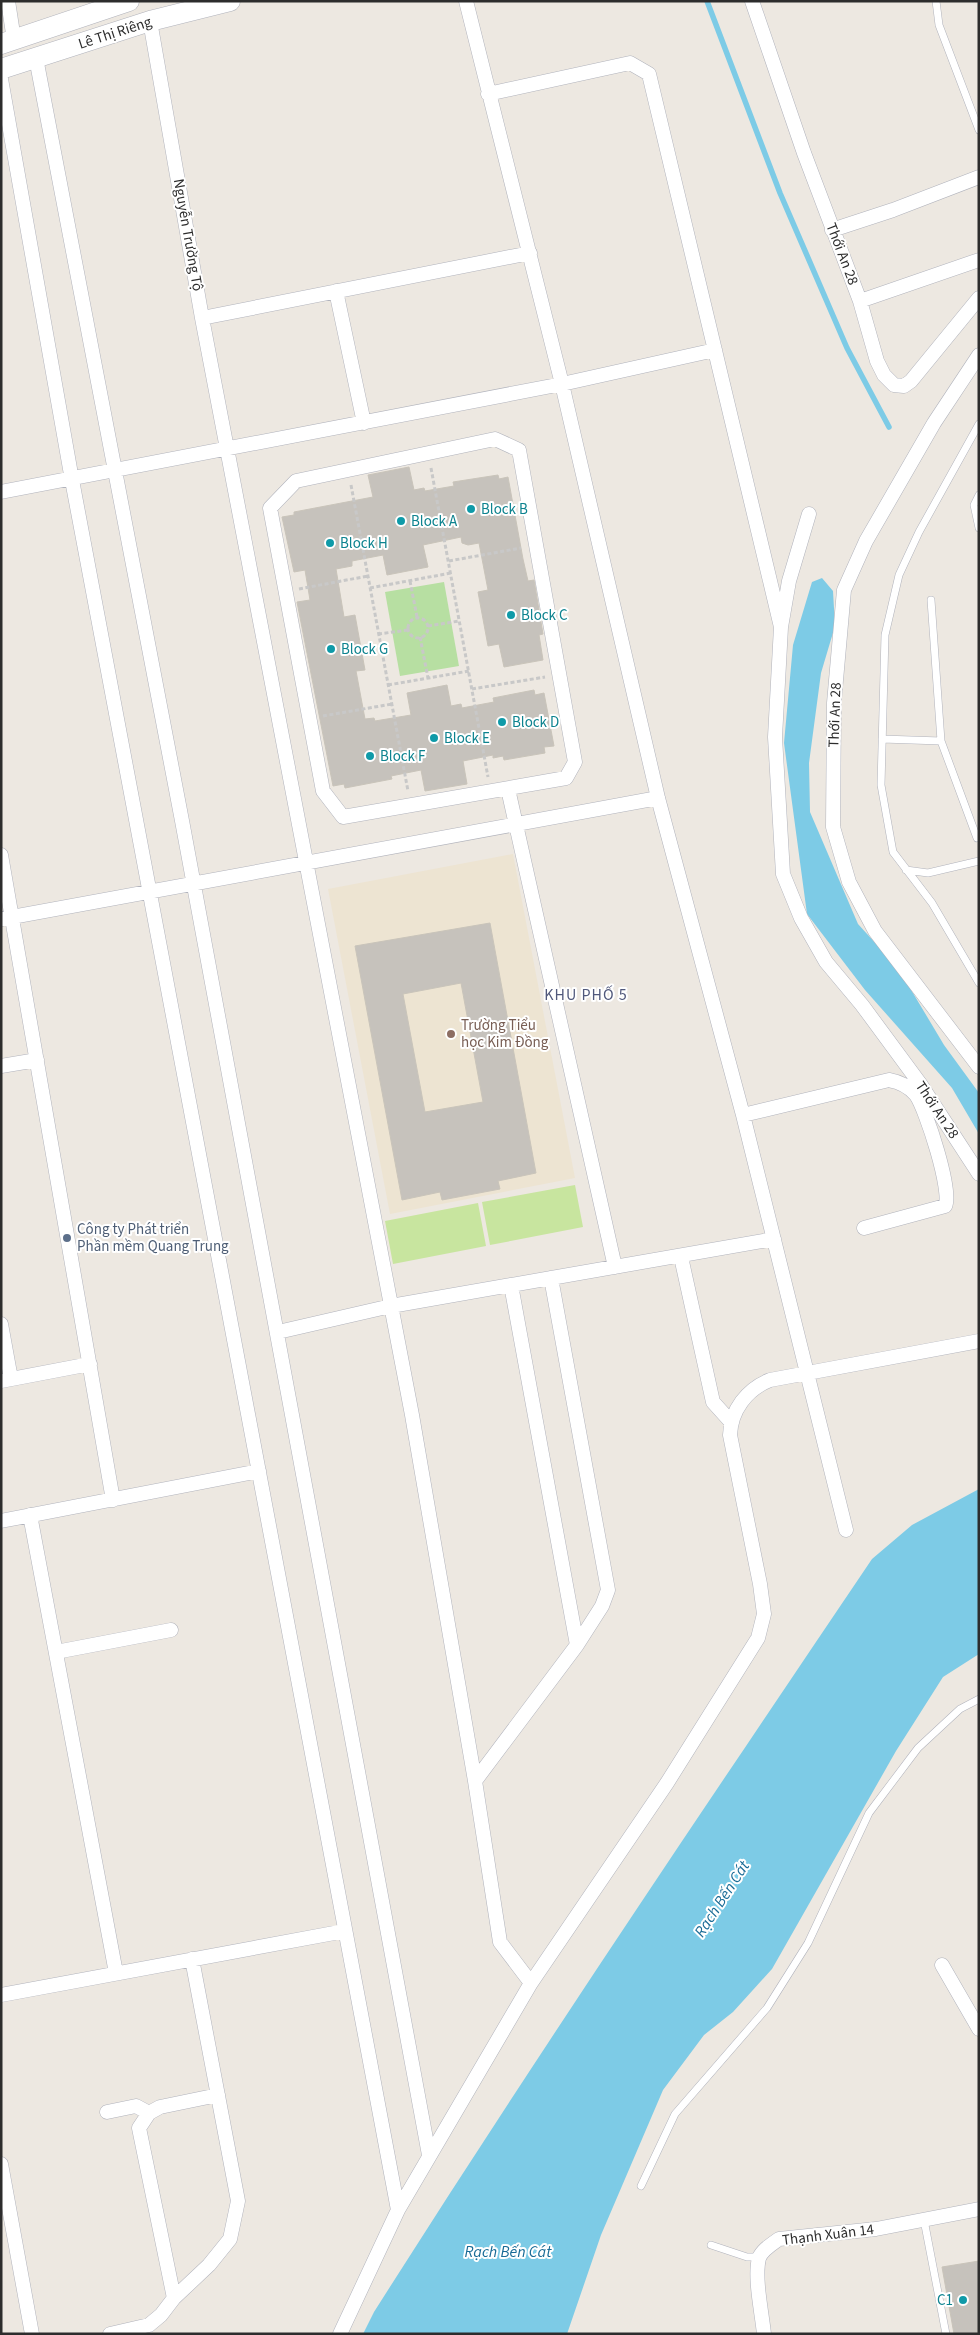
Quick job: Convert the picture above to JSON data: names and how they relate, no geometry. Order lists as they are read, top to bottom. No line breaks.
{"streets":{"street":["Lê Thị Riêng","Nguyễn Trường Tộ","Thới An 28","Thạnh Xuân 14"]},"crossings":[["Lê Thị Riêng","Nguyễn Trường Tộ"]],"districts":["KHU PHỐ 5"],"water":["Rạch Bến Cát"],"places":["Block B","Block A","Block H","Block C","Block G","Block D","Block E","Block F","Trường Tiểu học Kim Đồng","Công ty Phát triển Phần mềm Quang Trung","С1"]}
